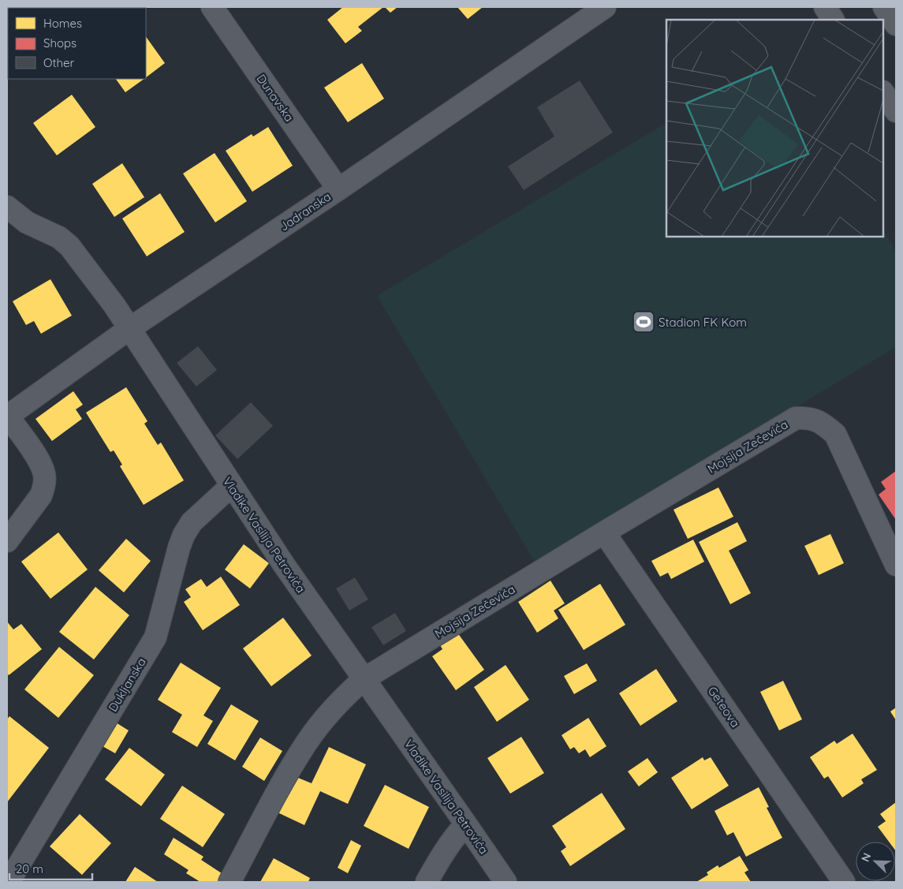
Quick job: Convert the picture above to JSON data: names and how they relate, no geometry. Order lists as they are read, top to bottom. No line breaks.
{"streets":{"street":["Dunavska","Jadranska","Mojsija Zečevića","Vladike Vasilija Petrovića","Dukljanska","Geteova"]},"crossings":[["Dunavska","Jadranska"],["Jadranska","Vladike Vasilija Petrovića"],["Mojsija Zečevića","Vladike Vasilija Petrovića"],["Mojsija Zečevića","Geteova"],["Vladike Vasilija Petrovića","Dukljanska"]],"places":{"sports":["Stadion FK Kom"]},"legend":["Homes","Shops","Other"],"scale_bar":"20 m","north":"top left"}
